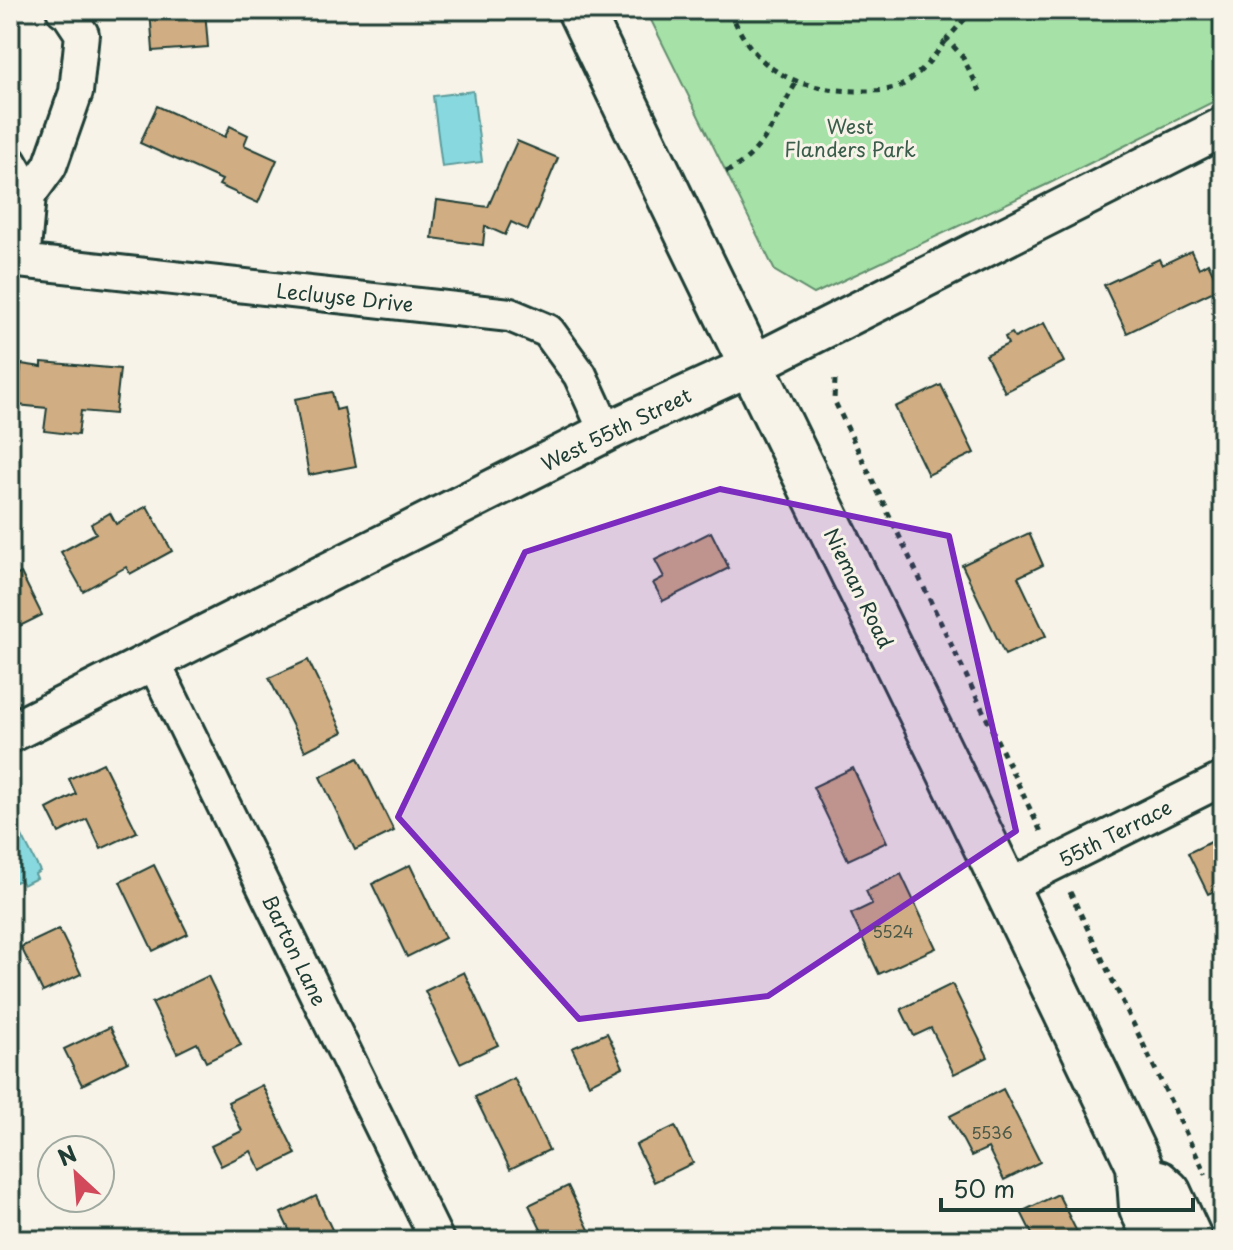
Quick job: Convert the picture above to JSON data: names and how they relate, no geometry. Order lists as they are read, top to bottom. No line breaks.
{"streets":{"main road":["Nieman Road"],"street":["Lecluyse Drive","West 55th Street","55th Terrace","Barton Lane"]},"crossings":[["Lecluyse Drive","West 55th Street"],["West 55th Street","Nieman Road"],["West 55th Street","Barton Lane"],["Nieman Road","55th Terrace"]],"parks":["West Flanders Park"],"house_numbers":["5524","5536"],"scale_bar":"50 m","north":"top left"}
